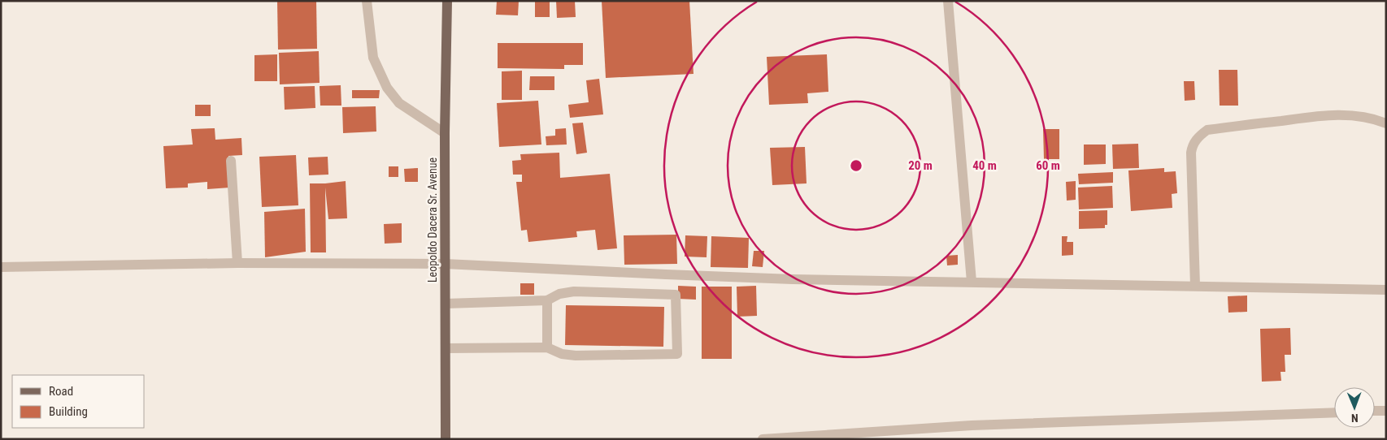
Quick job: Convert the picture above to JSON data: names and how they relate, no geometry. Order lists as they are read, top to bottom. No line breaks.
{"streets":{"main road":["Leopoldo Dacera Sr. Avenue"]},"legend":["Road","Building"],"north":"bottom","rings":["20 m","40 m","60 m"]}
